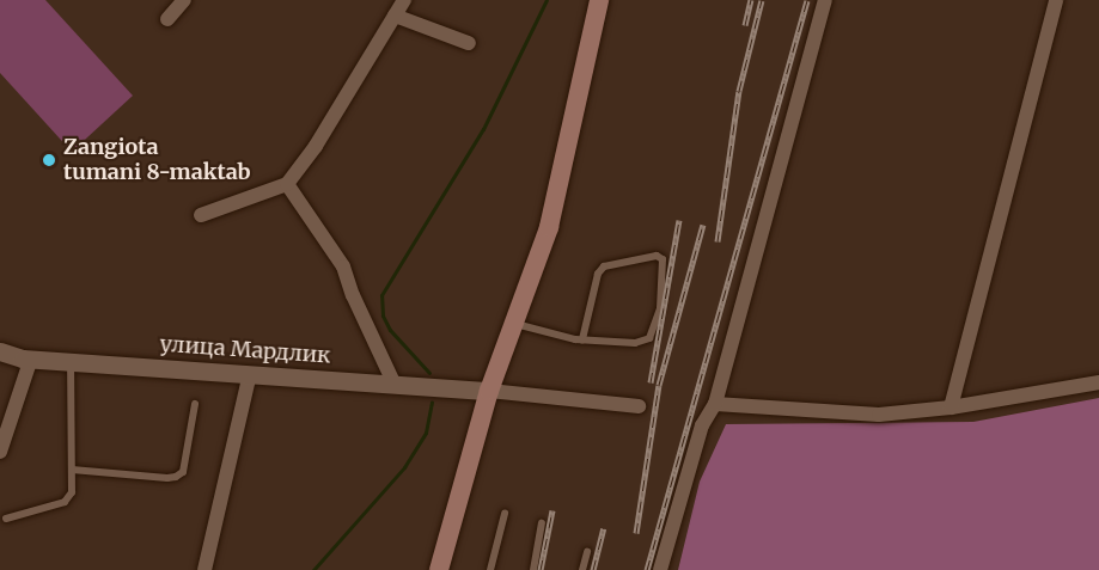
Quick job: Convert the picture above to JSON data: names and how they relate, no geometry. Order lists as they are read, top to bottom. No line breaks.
{"streets":{"street":["улица Мардлик"]},"places":["Zangiota tumani 8-maktab"]}
